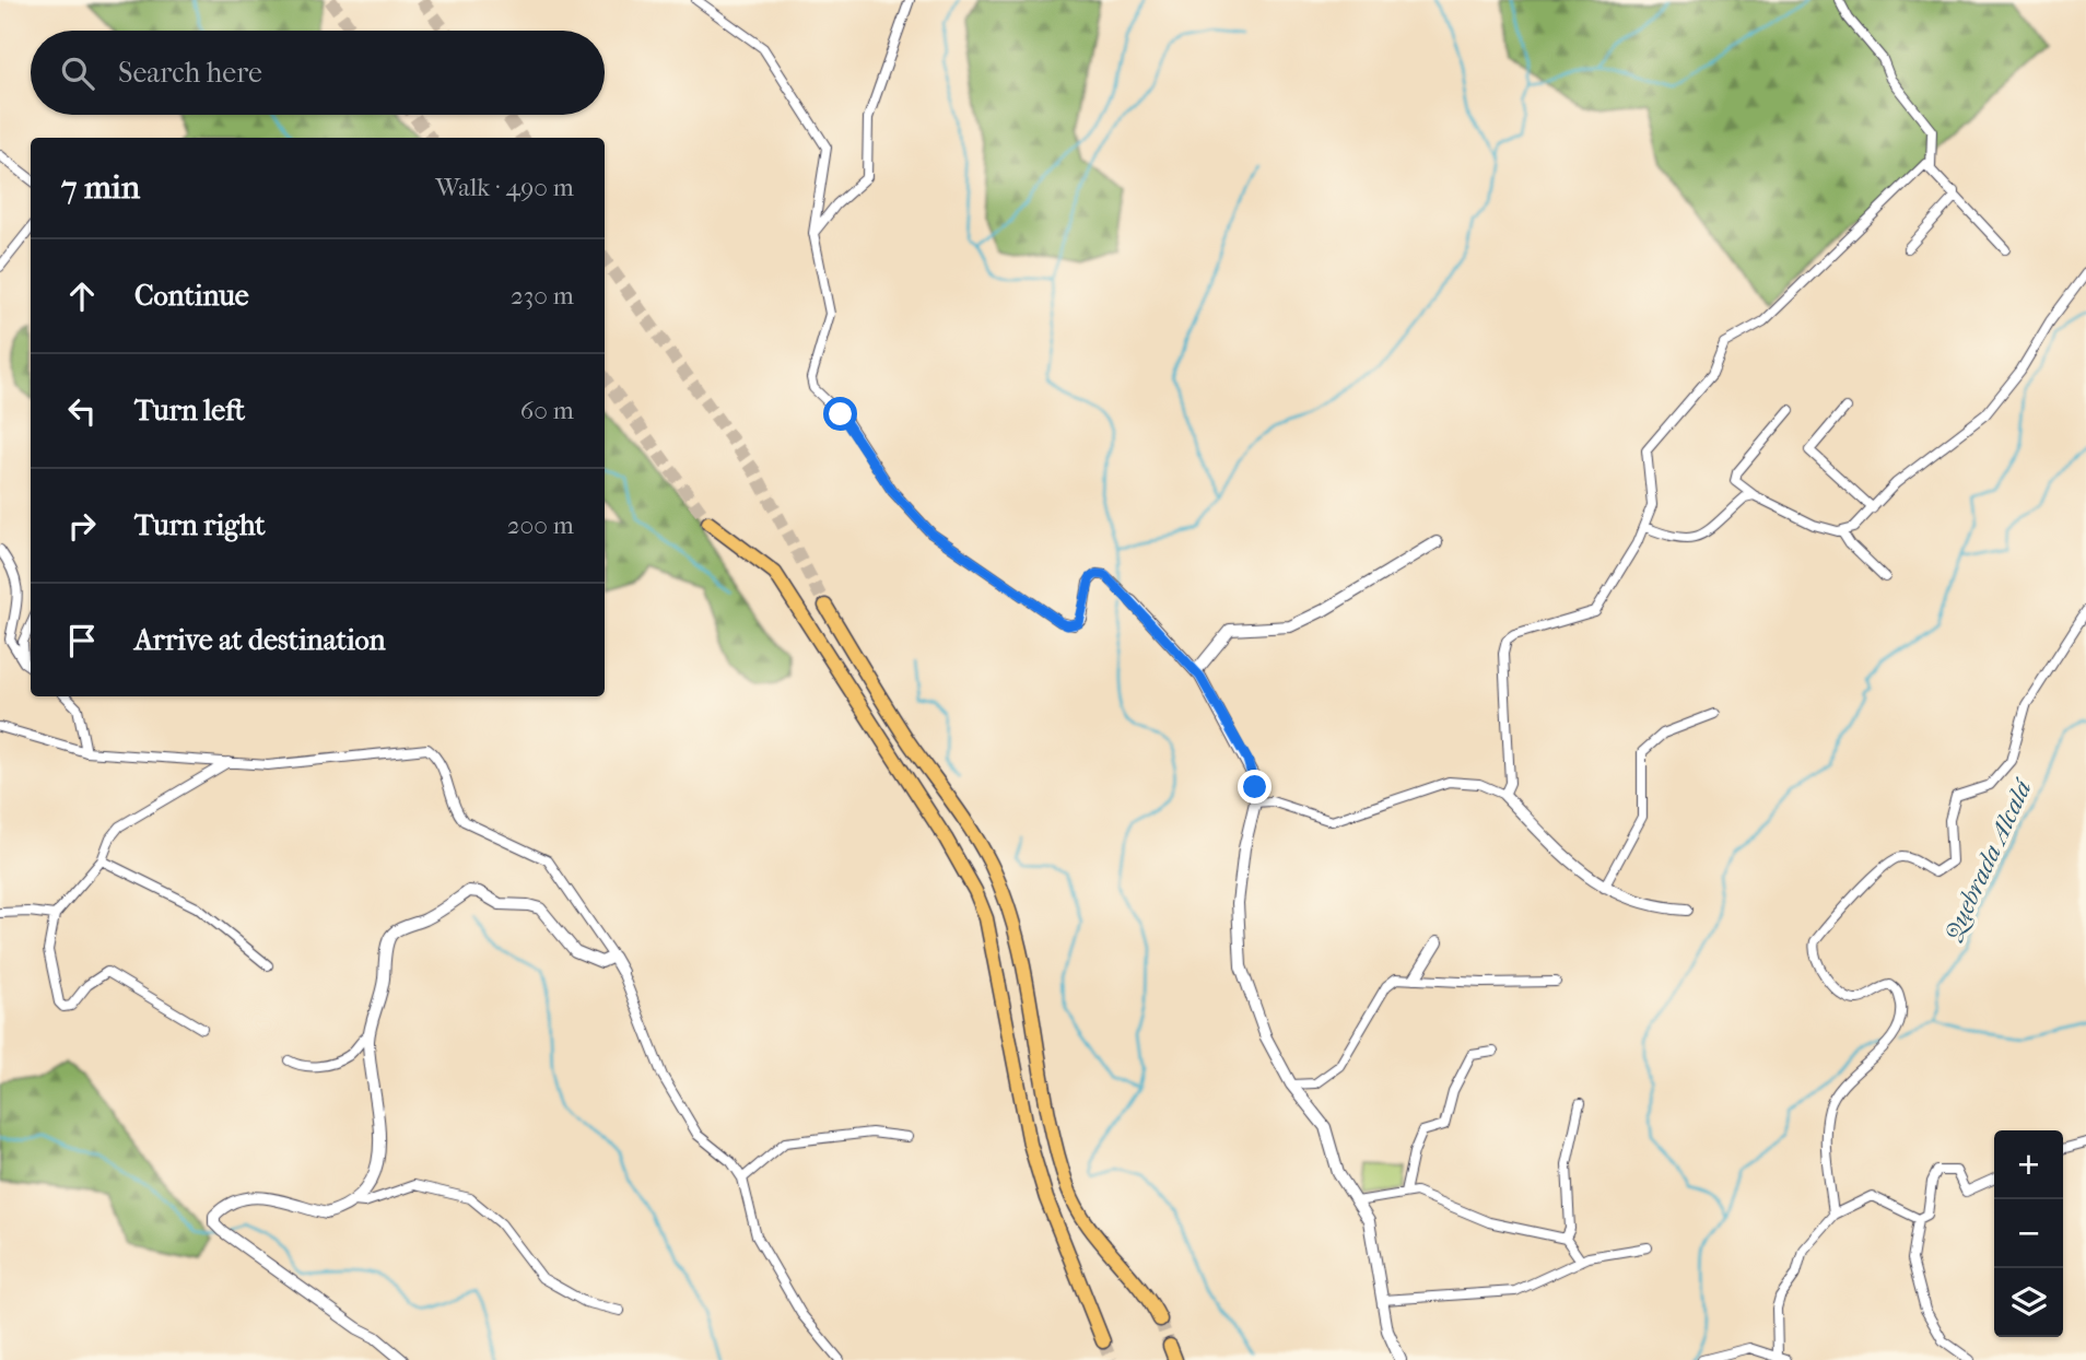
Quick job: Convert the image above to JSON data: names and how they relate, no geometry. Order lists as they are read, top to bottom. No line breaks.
{"water":["Quebrada Alcalá"],"page":{"search":"Search here","heading":["7 min","Walk · 490 m"],"list":[["Continue","230 m"],["Turn left","60 m"],["Turn right","200 m"],"Arrive at destination"],"map_buttons":["+","−"]}}
